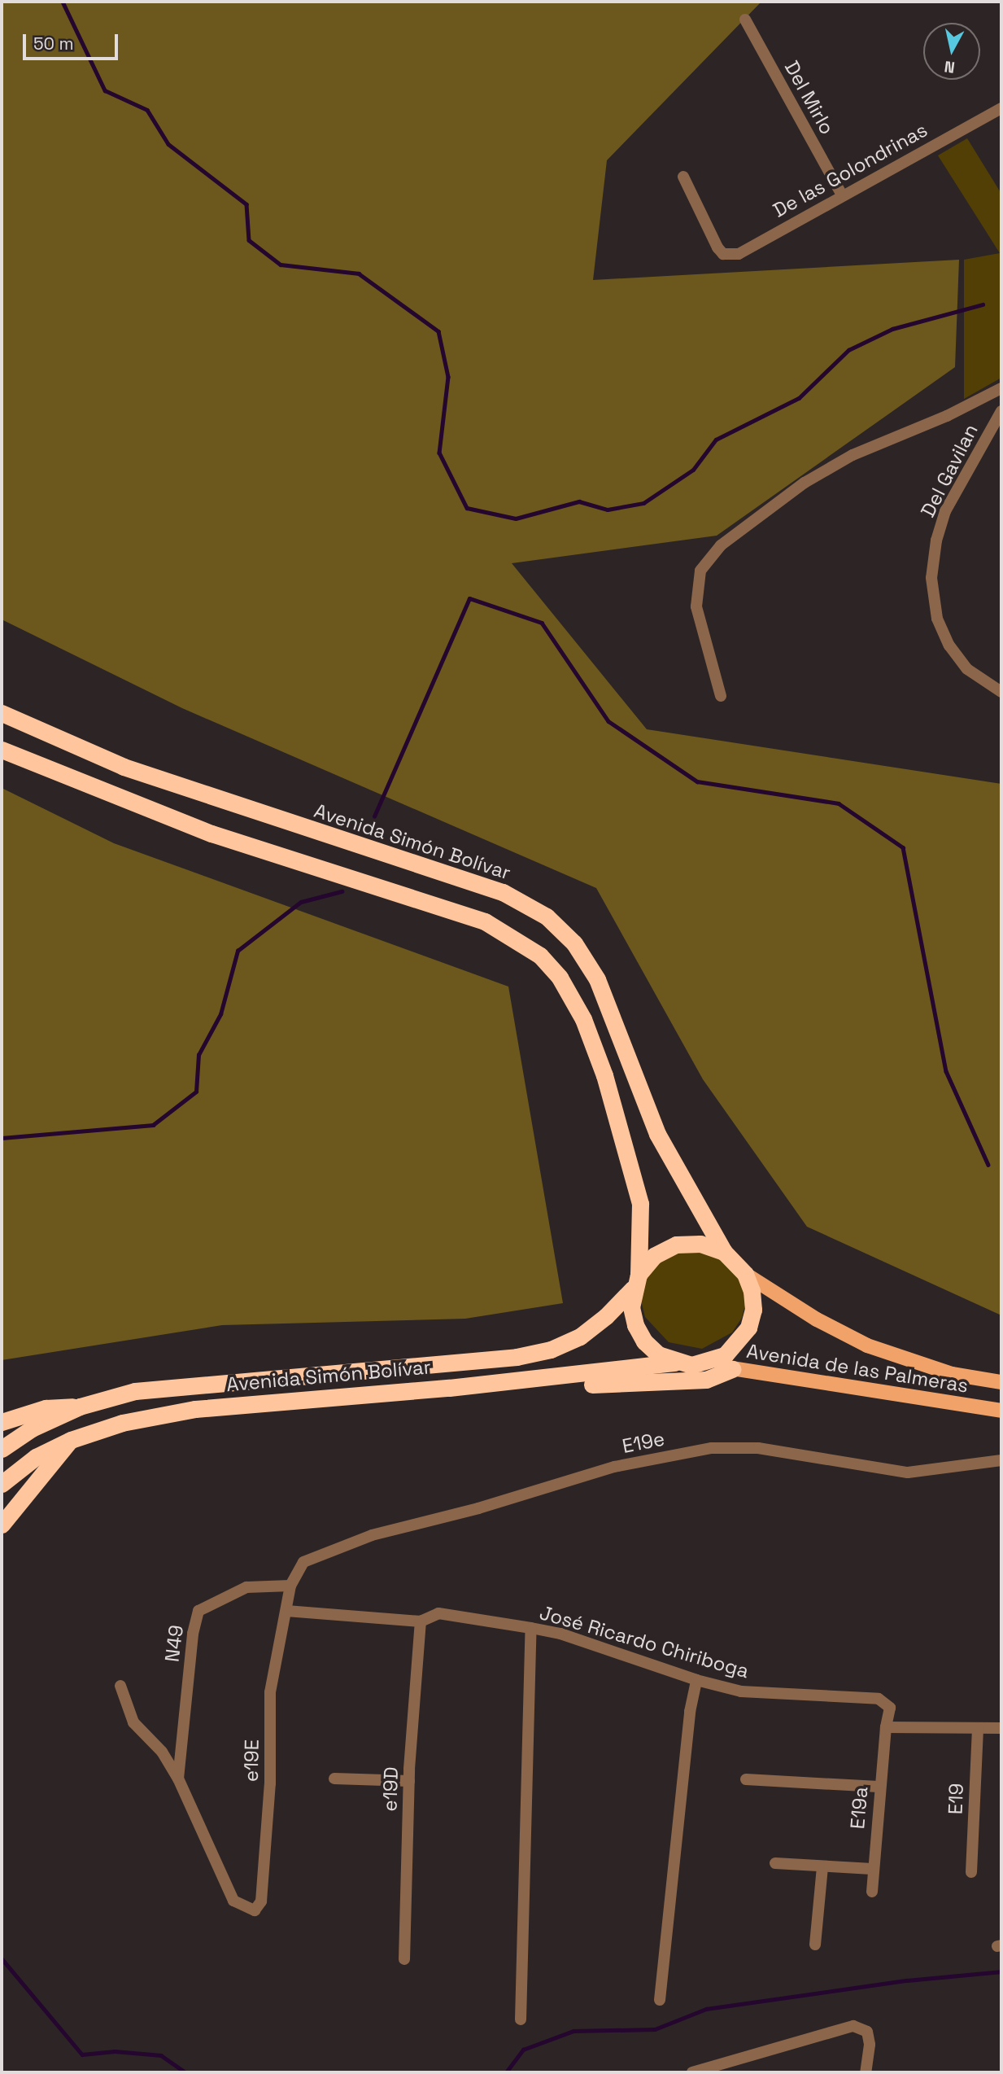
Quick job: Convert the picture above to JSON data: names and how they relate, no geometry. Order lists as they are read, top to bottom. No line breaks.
{"streets":{"highway":["Avenida Simón Bolívar"],"main road":["Avenida de las Palmeras"],"street":["Del Mirlo","De las Golondrinas","Del Gavilan","E19e","José Ricardo Chiriboga","N49","e19E","e19D","E19","E19a"]},"crossings":[["Del Mirlo","De las Golondrinas"],["Avenida Simón Bolívar","Avenida de las Palmeras"],["E19e","e19E"],["José Ricardo Chiriboga","e19E"],["José Ricardo Chiriboga","e19D"],["José Ricardo Chiriboga","E19a"],["N49","e19E"]],"scale_bar":"50 m","north":"bottom"}
